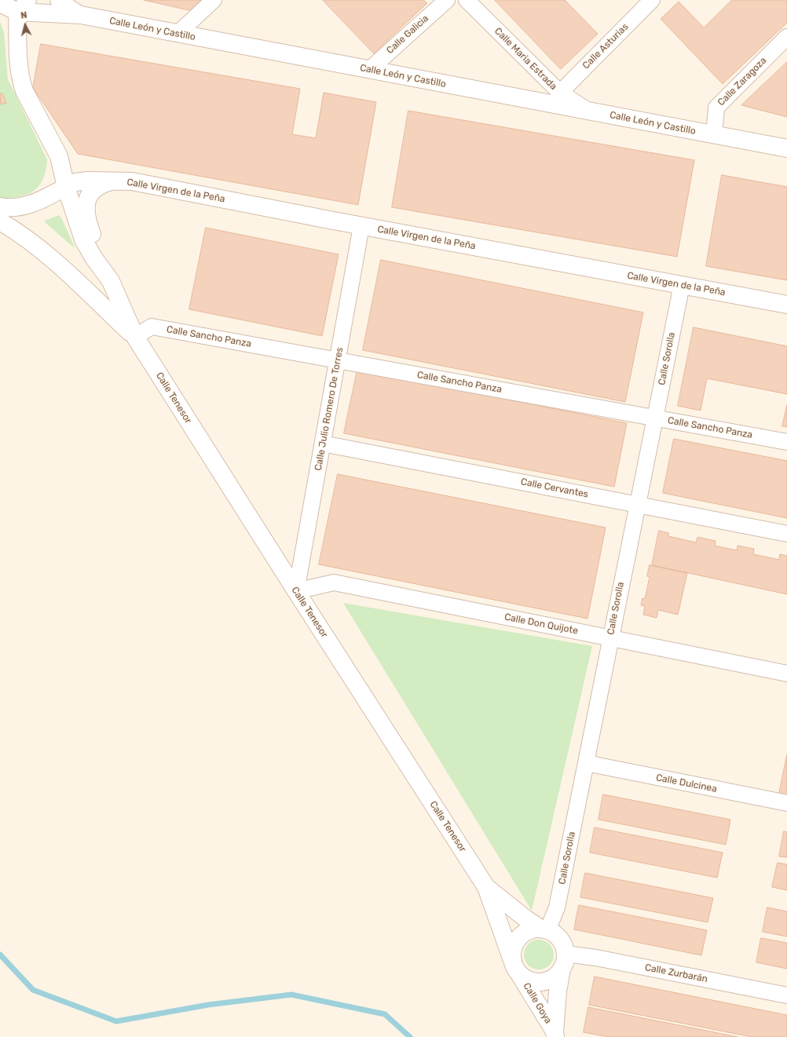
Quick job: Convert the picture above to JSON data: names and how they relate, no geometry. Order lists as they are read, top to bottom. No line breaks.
{"streets":{"street":["Calle León y Castillo","Calle Galicia","Calle Asturias","Calle Maria Estrada","Calle Zaragoza","Calle Virgen de la Peña","Calle Sancho Panza","Calle Sorolla","Calle Tenesor","Calle Julio Romero De Torres","Calle Cervantes","Calle Don Quijote","Calle Dulcinea","Calle Zurbarán","Calle Goya"]},"crossings":[["Calle León y Castillo","Calle Galicia"],["Calle León y Castillo","Calle Maria Estrada"],["Calle León y Castillo","Calle Zaragoza"],["Calle León y Castillo","Calle Tenesor"],["Calle Asturias","Calle Maria Estrada"],["Calle Virgen de la Peña","Calle Sorolla"],["Calle Virgen de la Peña","Calle Tenesor"],["Calle Virgen de la Peña","Calle Julio Romero De Torres"],["Calle Sancho Panza","Calle Sorolla"],["Calle Sancho Panza","Calle Tenesor"],["Calle Sancho Panza","Calle Julio Romero De Torres"],["Calle Sorolla","Calle Tenesor"],["Calle Sorolla","Calle Cervantes"],["Calle Sorolla","Calle Don Quijote"],["Calle Sorolla","Calle Dulcinea"],["Calle Sorolla","Calle Zurbarán"],["Calle Sorolla","Calle Goya"],["Calle Tenesor","Calle Julio Romero De Torres"],["Calle Tenesor","Calle Don Quijote"],["Calle Tenesor","Calle Zurbarán"],["Calle Tenesor","Calle Goya"],["Calle Julio Romero De Torres","Calle Cervantes"],["Calle Julio Romero De Torres","Calle Don Quijote"],["Calle Zurbarán","Calle Goya"]],"north":"top"}
